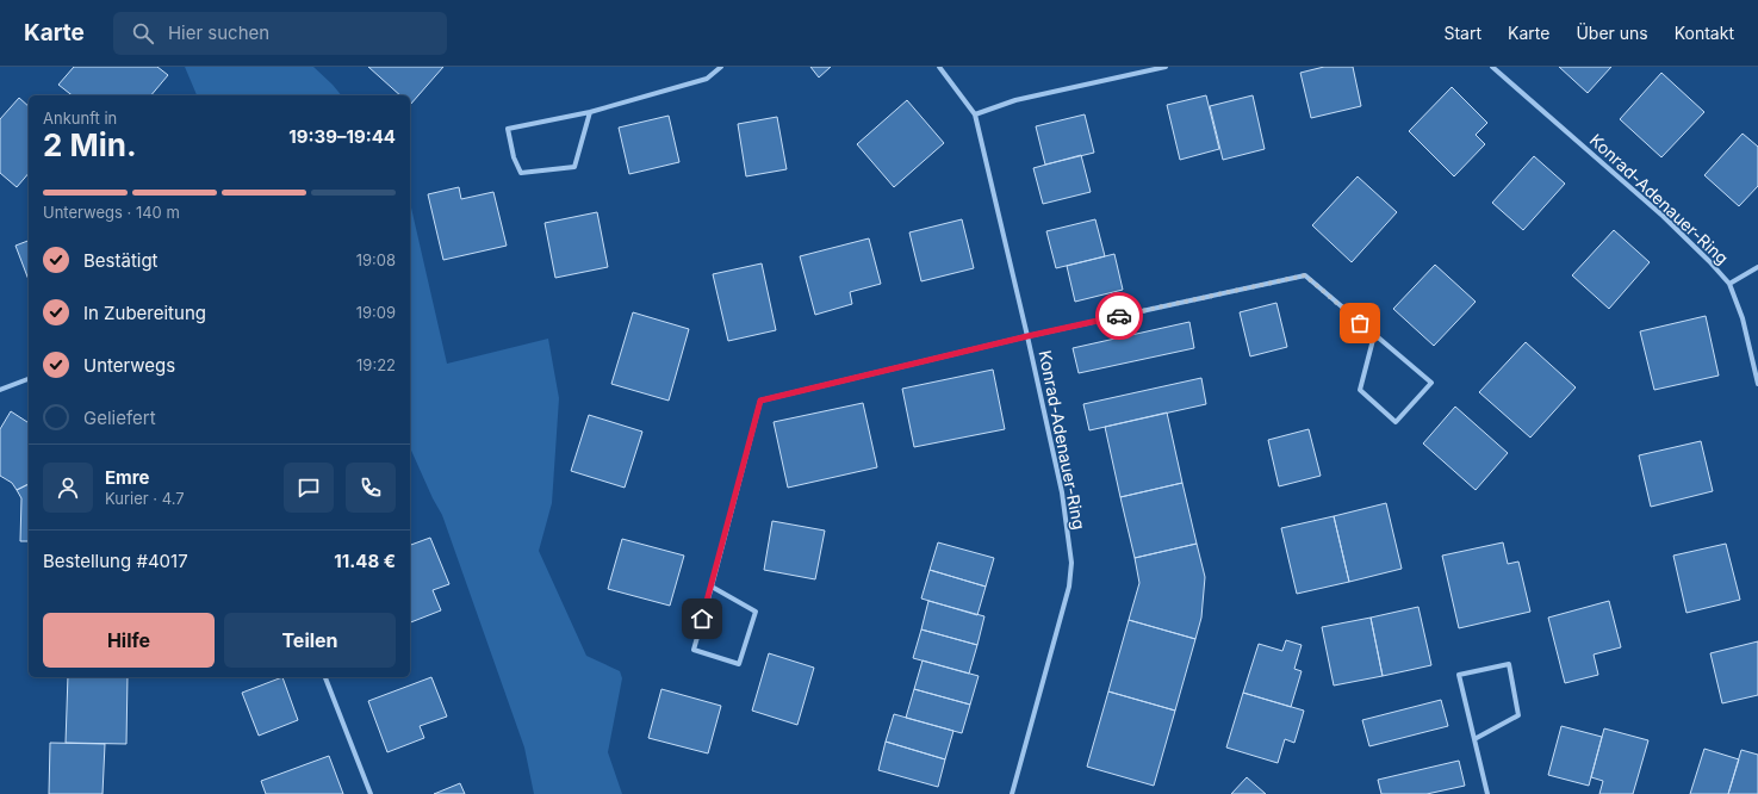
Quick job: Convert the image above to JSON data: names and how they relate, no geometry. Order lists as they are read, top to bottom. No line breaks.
{"streets":{"street":["Konrad-Adenauer-Ring"]},"page":{"header":"Karte","search":"Hier suchen","nav":["Start","Karte","Über uns","Kontakt"],"heading":["2 Min.","Ankunft in","19:39–19:44"],"panel":["Emre","Kurier · 4.7","Bestellung #4017","11.48 €"],"bar":"Unterwegs · 140 m","list":[["Bestätigt","19:08"],["In Zubereitung","19:09"],["Unterwegs","19:22"],"Geliefert"],"buttons":["Hilfe","Teilen"]}}
